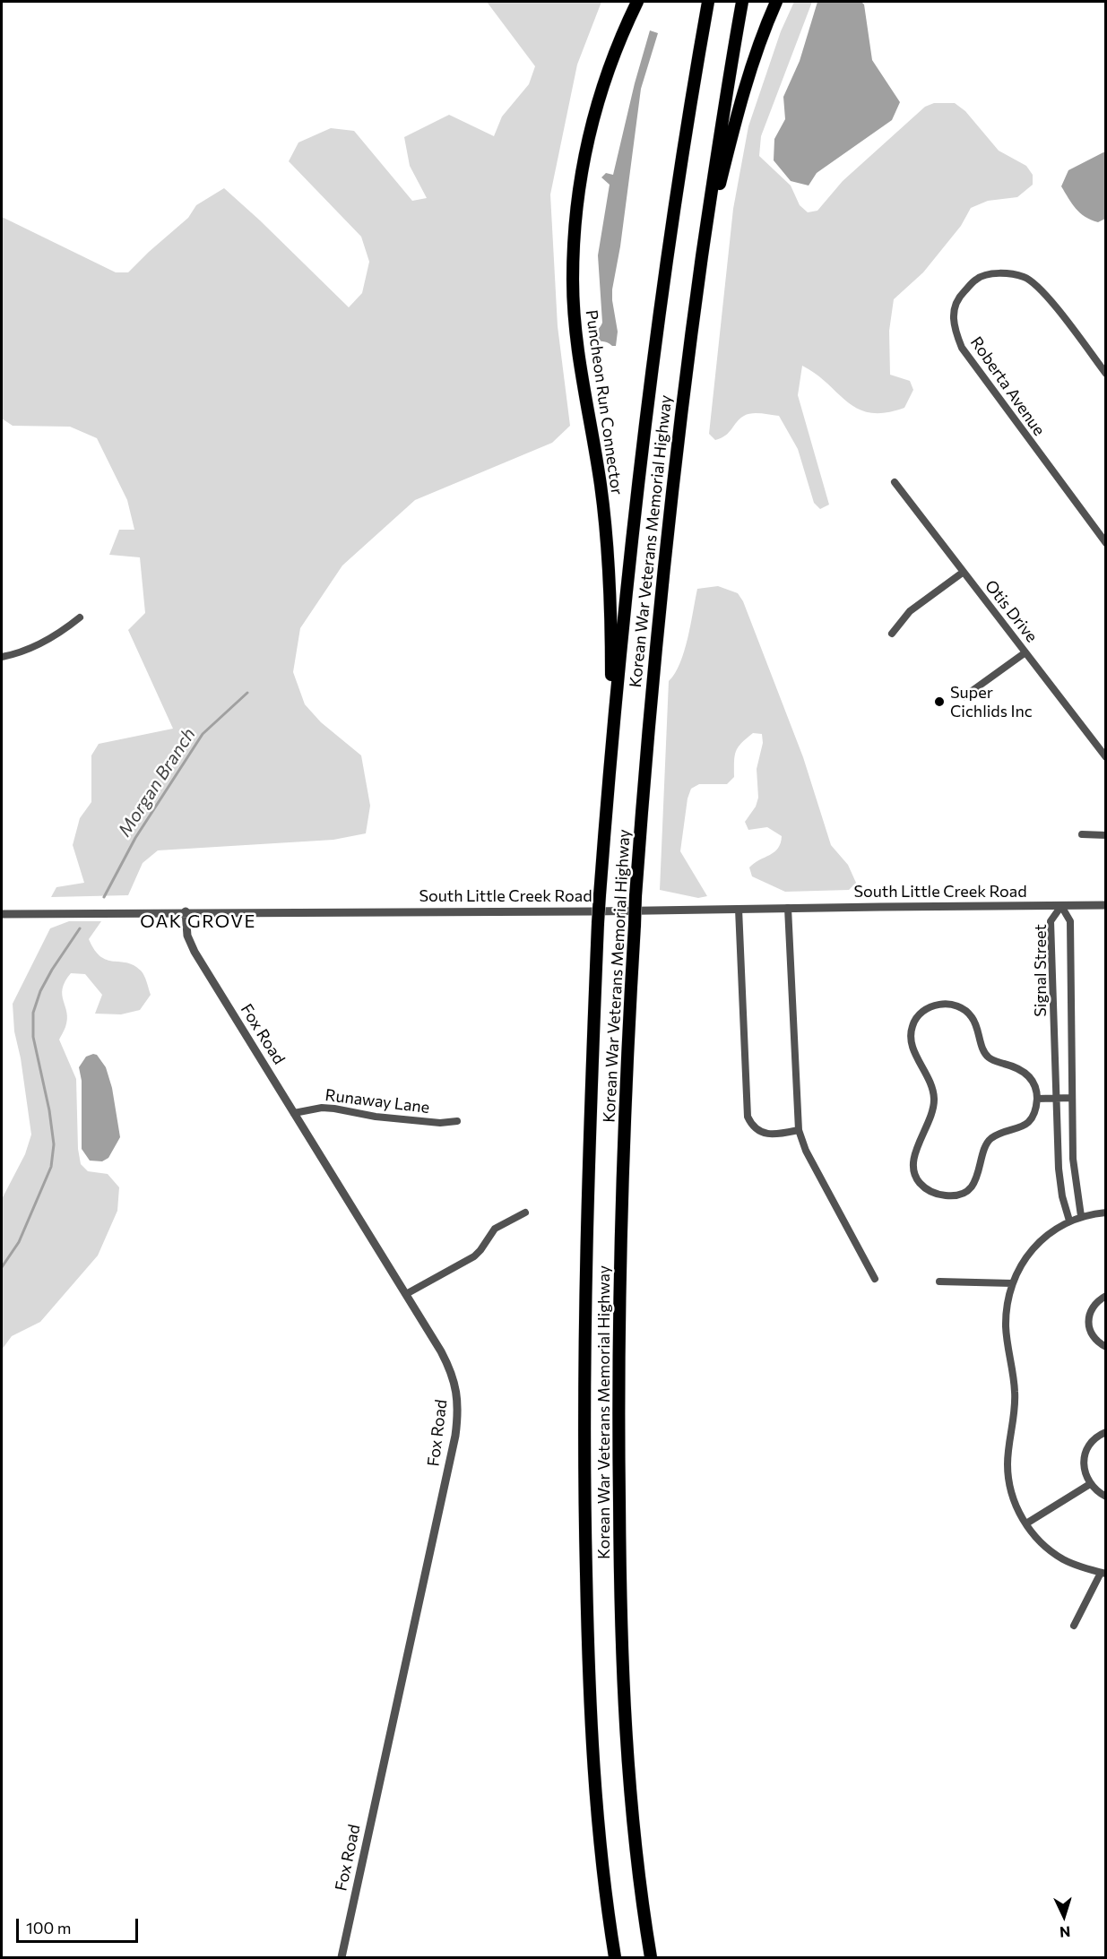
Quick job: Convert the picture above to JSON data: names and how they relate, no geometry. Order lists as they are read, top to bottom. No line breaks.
{"streets":{"highway":["Puncheon Run Connector","Korean War Veterans Memorial Highway"],"street":["Roberta Avenue","Otis Drive","South Little Creek Road","Signal Street","Fox Road","Runaway Lane"]},"crossings":[["Puncheon Run Connector","Korean War Veterans Memorial Highway"],["South Little Creek Road","Signal Street"],["South Little Creek Road","Fox Road"],["Fox Road","Runaway Lane"]],"districts":["OAK GROVE"],"water":["Morgan Branch"],"places":["Super Cichlids Inc"],"scale_bar":"100 m","north":"bottom"}
